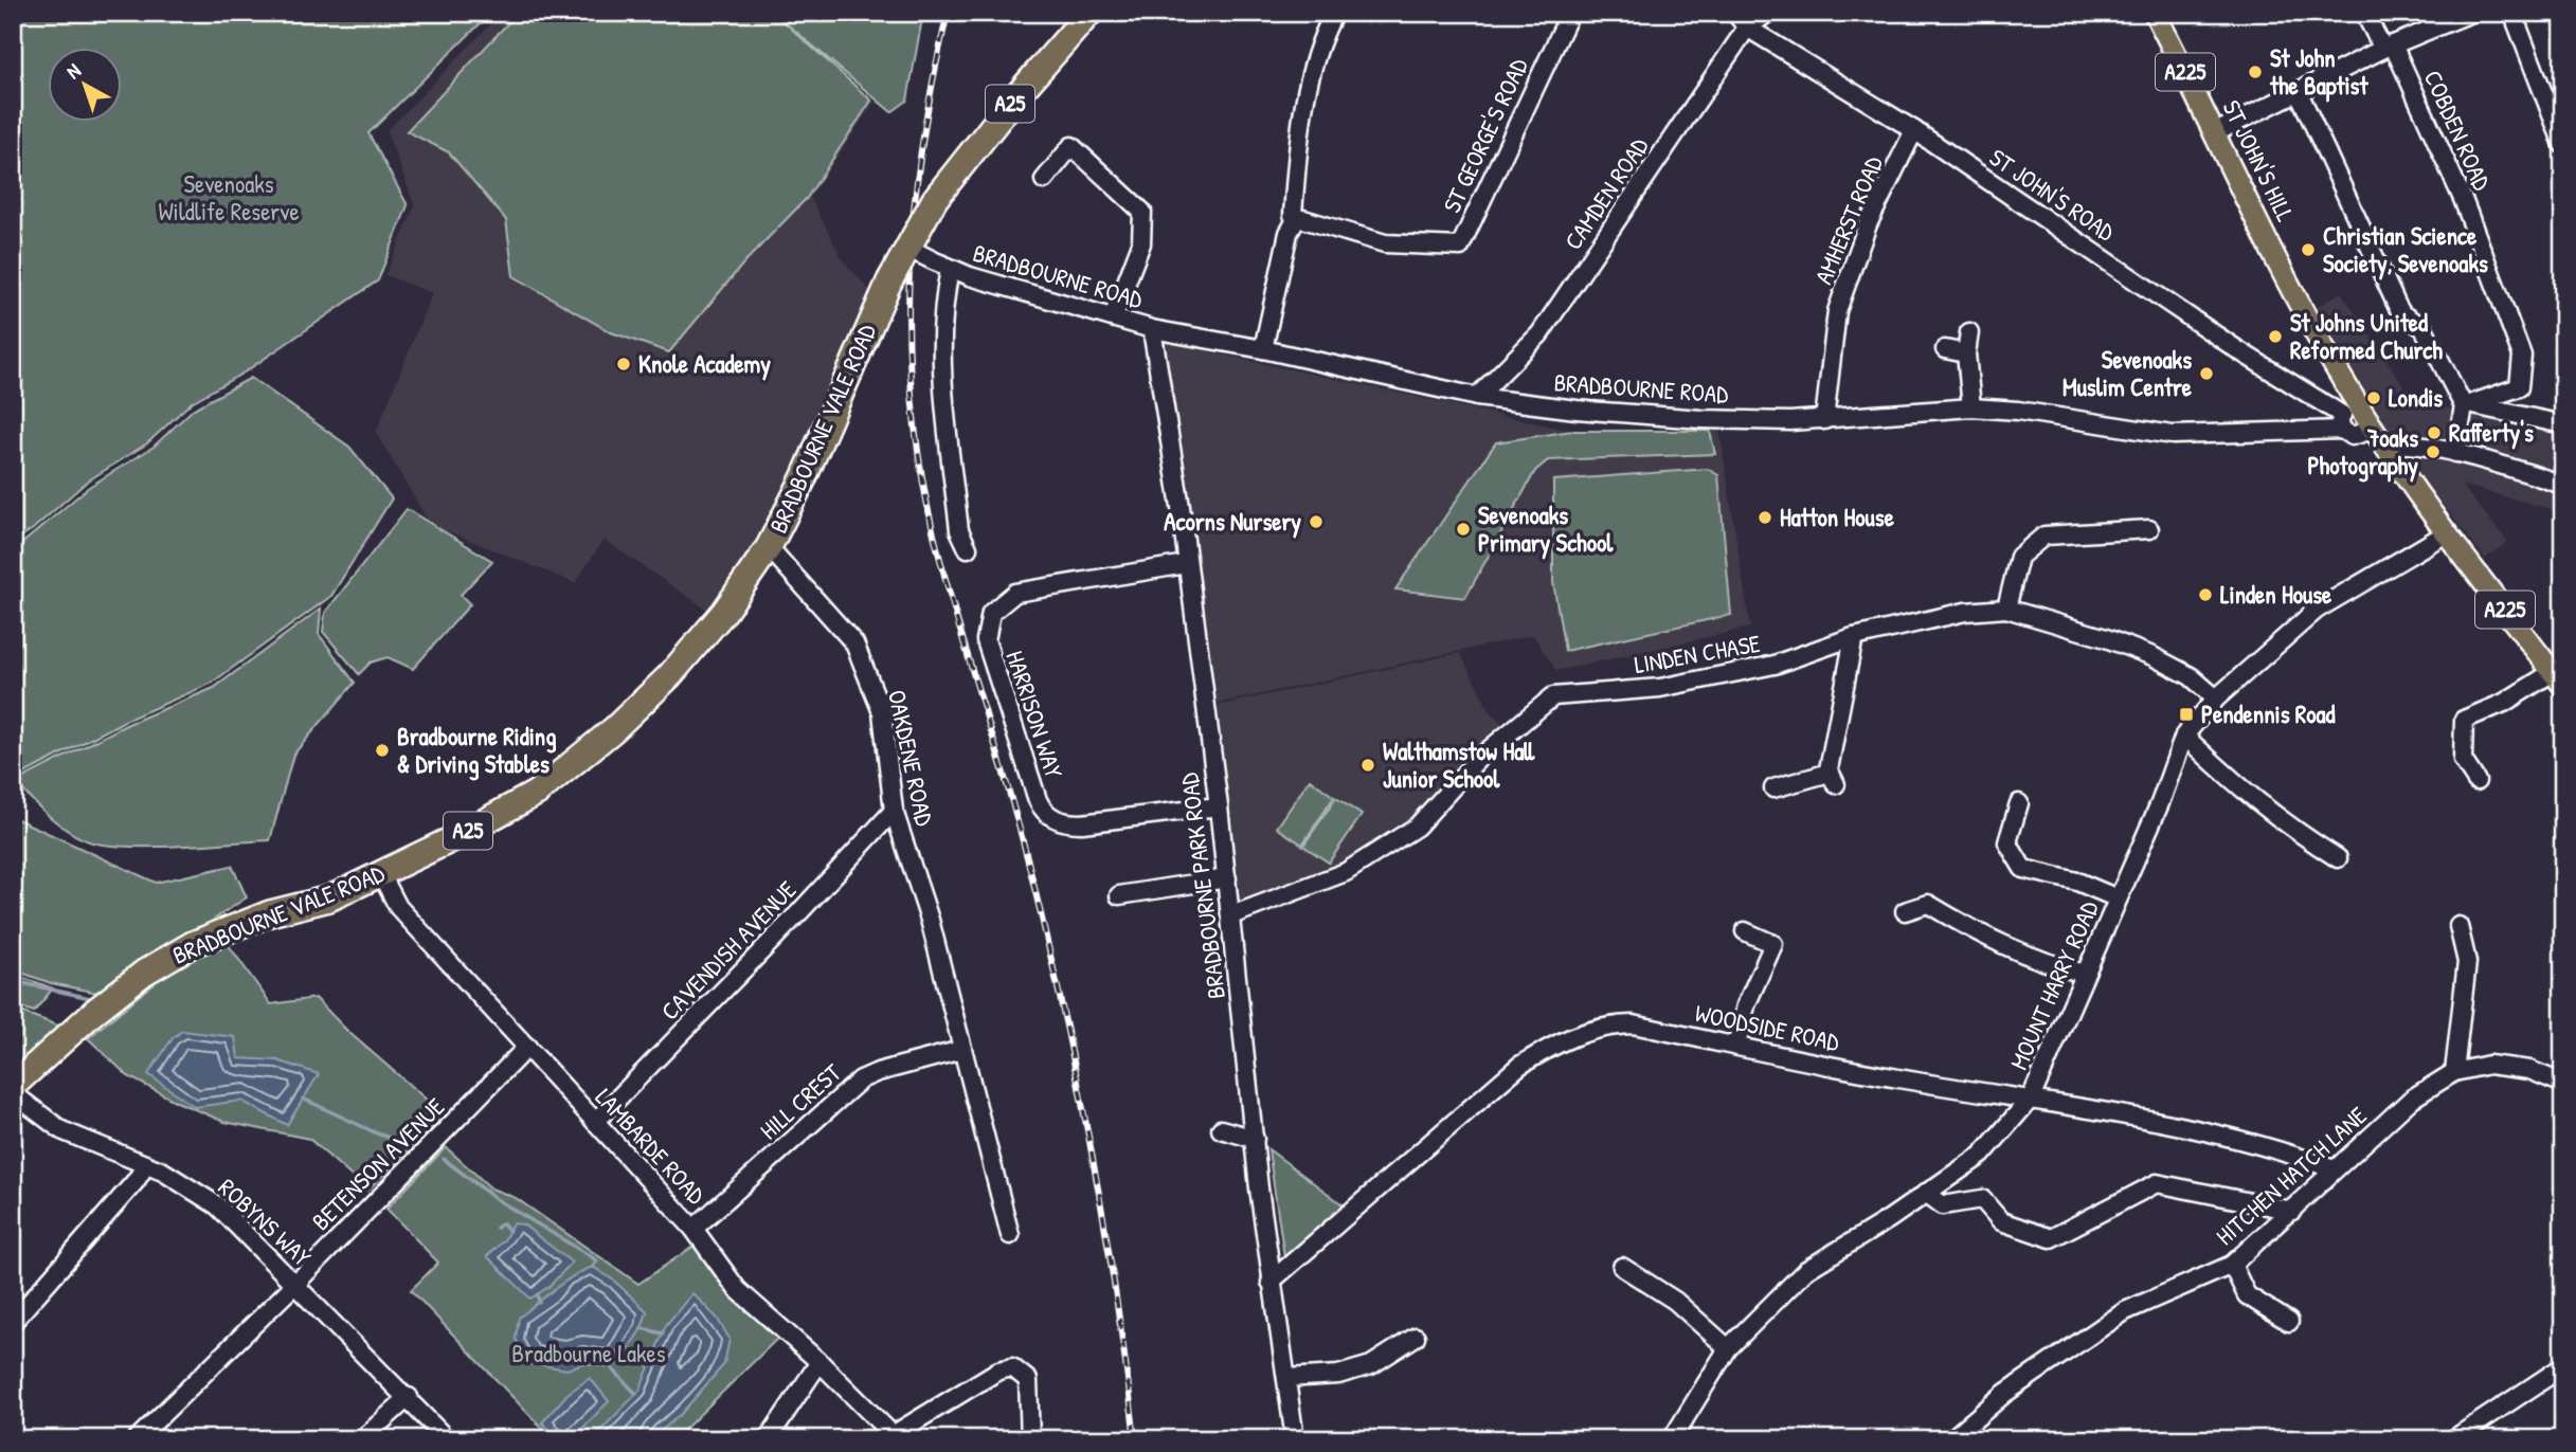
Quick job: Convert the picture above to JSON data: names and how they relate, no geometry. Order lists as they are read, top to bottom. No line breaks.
{"streets":{"highway":["A25","BRADBOURNE VALE ROAD"],"main road":["A225","ST JOHN'S HILL"],"street":["COBDEN ROAD","ST GEORGE'S ROAD","CAMDEN ROAD","ST JOHN'S ROAD","AMHERST ROAD","BRADBOURNE ROAD","LINDEN CHASE","HARRISON WAY","OAKDENE ROAD","BRADBOURNE PARK ROAD","CAVENDISH AVENUE","MOUNT HARRY ROAD","WOODSIDE ROAD","HILL CREST","LAMBARDE ROAD","BETENSON AVENUE","HITCHEN HATCH LANE","ROBYNS WAY"]},"crossings":[["A225","ST JOHN'S HILL"],["A225","MOUNT HARRY ROAD"],["ST JOHN'S HILL","ST JOHN'S ROAD"],["ST JOHN'S HILL","BRADBOURNE ROAD"],["CAMDEN ROAD","ST JOHN'S ROAD"],["CAMDEN ROAD","BRADBOURNE ROAD"],["ST JOHN'S ROAD","AMHERST ROAD"],["ST JOHN'S ROAD","BRADBOURNE ROAD"],["AMHERST ROAD","BRADBOURNE ROAD"],["BRADBOURNE ROAD","BRADBOURNE VALE ROAD"],["BRADBOURNE ROAD","BRADBOURNE PARK ROAD"],["BRADBOURNE VALE ROAD","OAKDENE ROAD"],["BRADBOURNE VALE ROAD","LAMBARDE ROAD"],["LINDEN CHASE","BRADBOURNE PARK ROAD"],["LINDEN CHASE","MOUNT HARRY ROAD"],["HARRISON WAY","BRADBOURNE PARK ROAD"],["OAKDENE ROAD","CAVENDISH AVENUE"],["OAKDENE ROAD","HILL CREST"],["BRADBOURNE PARK ROAD","WOODSIDE ROAD"],["CAVENDISH AVENUE","LAMBARDE ROAD"],["MOUNT HARRY ROAD","WOODSIDE ROAD"],["WOODSIDE ROAD","HITCHEN HATCH LANE"],["HILL CREST","LAMBARDE ROAD"],["LAMBARDE ROAD","BETENSON AVENUE"],["BETENSON AVENUE","ROBYNS WAY"]],"parks":["Sevenoaks Wildlife Reserve","Bradbourne Lakes"],"places":{"other":["St John the Baptist","Christian Science Society, Sevenoaks","St Johns United Reformed Church","Knole Academy","Sevenoaks Muslim Centre","Londis","Rafferty's","7oaks Photography","Hatton House","Acorns Nursery","Sevenoaks Primary School","Linden House","Bradbourne Riding & Driving Stables","Walthamstow Hall Junior School"],"transit":["Pendennis Road"]},"north":"top left"}
